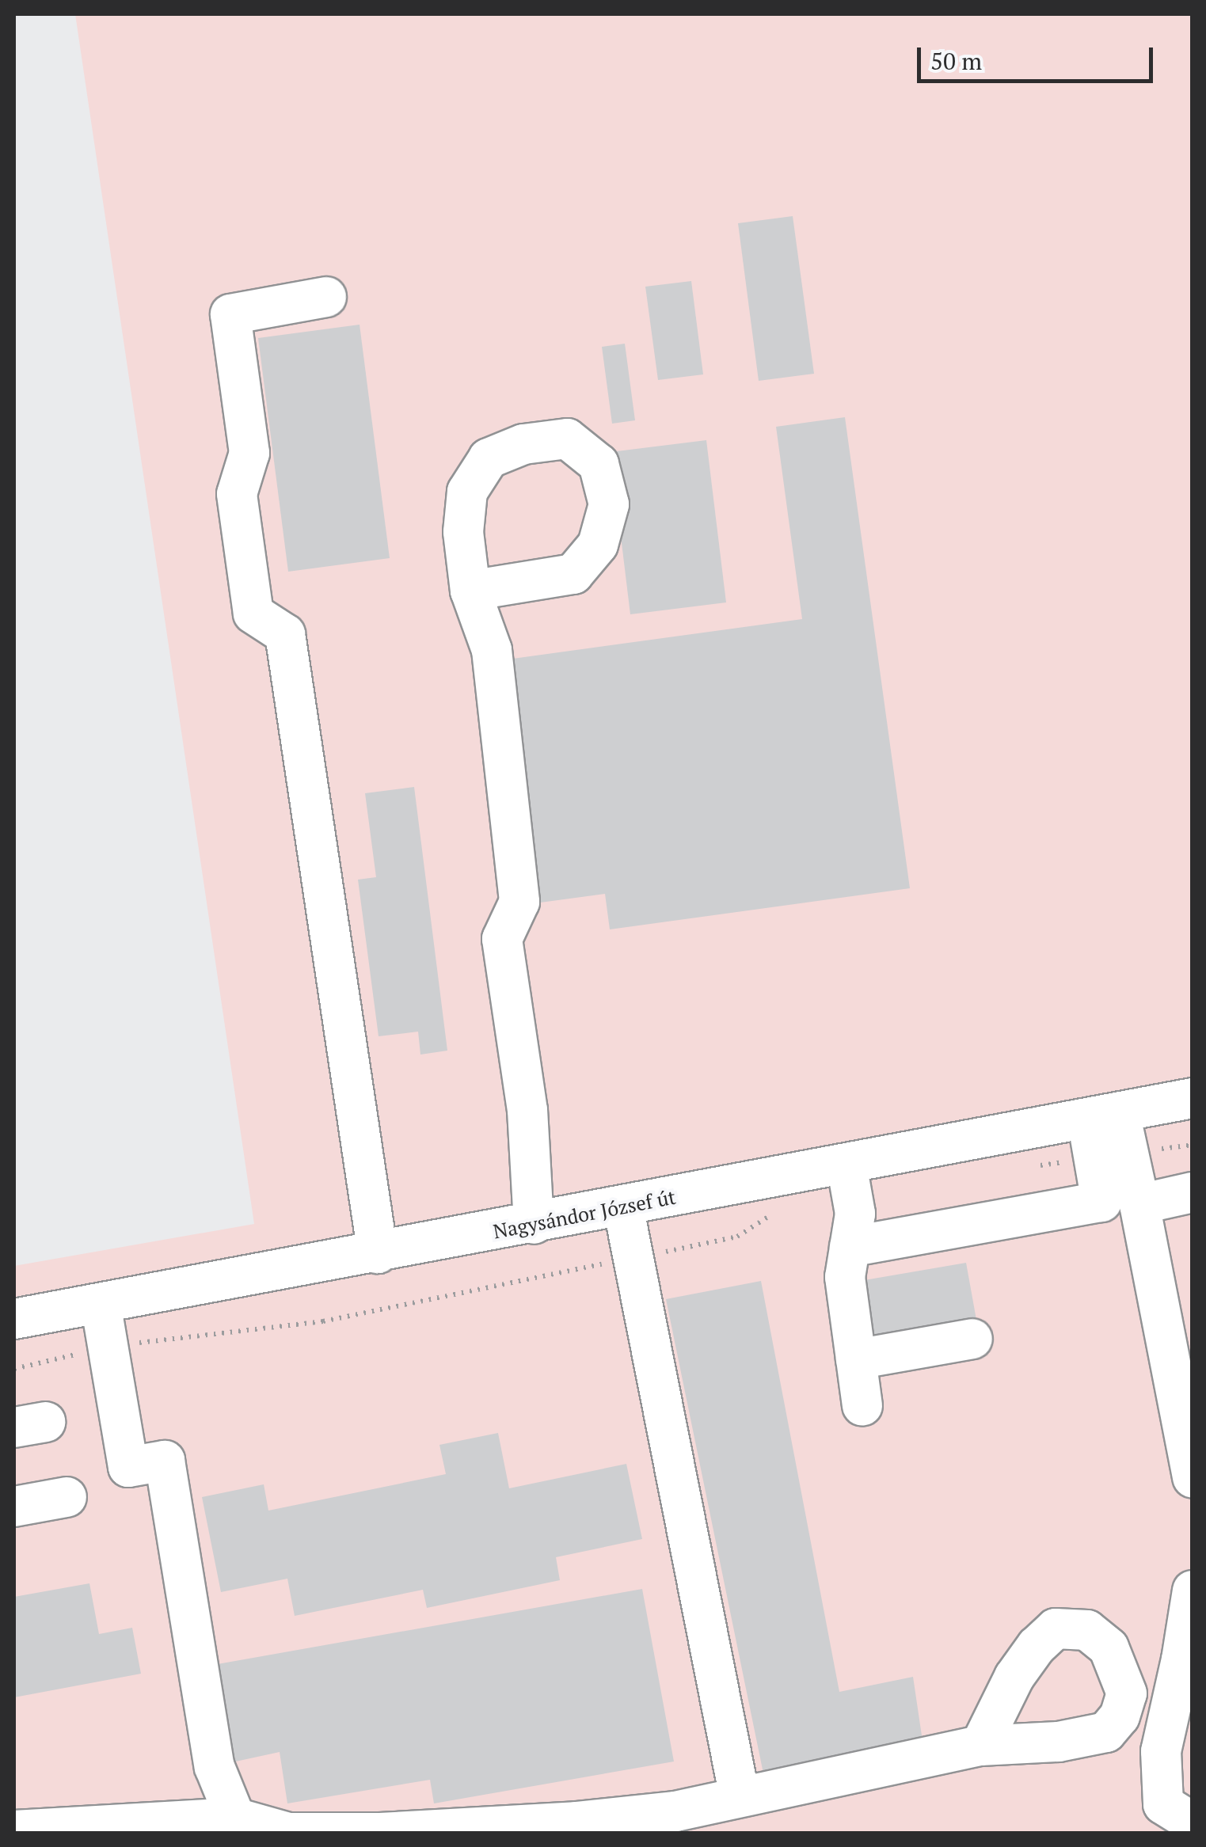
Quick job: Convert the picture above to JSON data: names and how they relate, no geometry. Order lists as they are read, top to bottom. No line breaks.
{"streets":{"street":["Nagysándor József út"]},"scale_bar":"50 m"}
